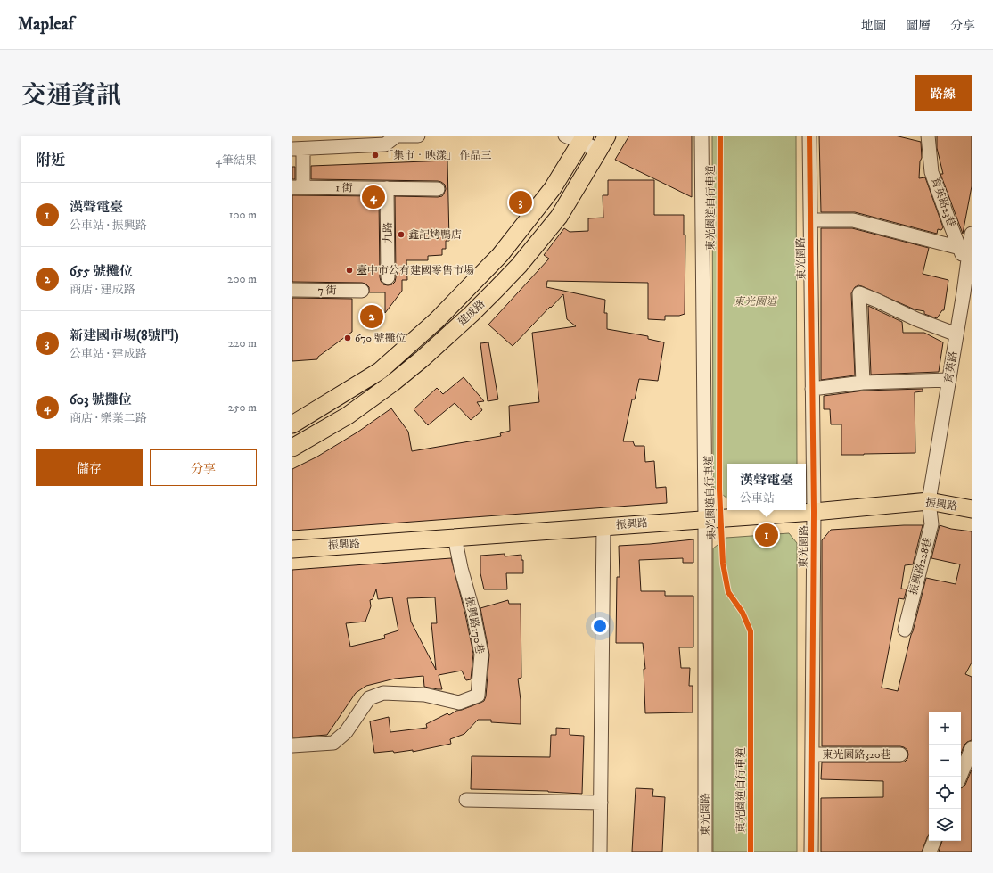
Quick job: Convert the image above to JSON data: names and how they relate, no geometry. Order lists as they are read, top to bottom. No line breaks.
{"streets":{"main road":["建成路","振興路"],"street":["1 街","育英路23巷","九路","東光園路","7 街","育英路","振興路228巷","振興路170巷","東光園路320巷"],"cycle path":["東光園道自行車道"]},"crossings":[["1 街","九路"],["育英路23巷","育英路"],["東光園路","振興路"],["東光園路","東光園路320巷"],["育英路","振興路"],["育英路","振興路228巷"],["振興路","振興路228巷"],["振興路","振興路170巷"]],"parks":["東光園道"],"places":["「集市‧映漾」 作品三","鑫記烤鴨店","臺中市公有建國零售市場","670 號攤位"],"page":{"header":"Mapleaf","nav":["地圖","圖層","分享"],"title":"交通資訊","buttons":["路線",["儲存","分享"]],"heading":["附近","4筆結果"],"list":[{"mark":"1","name":"漢聲電臺","note":"公車站 · 振興路","value":"100 m"},{"mark":"2","name":"655 號攤位","note":"商店 · 建成路","value":"200 m"},{"mark":"3","name":"新建國市場(8號門)","note":"公車站 · 建成路","value":"220 m"},{"mark":"4","name":"603 號攤位","note":"商店 · 樂業二路","value":"250 m"}],"pins":["4","3","2","1"],"popup":["漢聲電臺","公車站"],"map_buttons":["+","−"]}}
